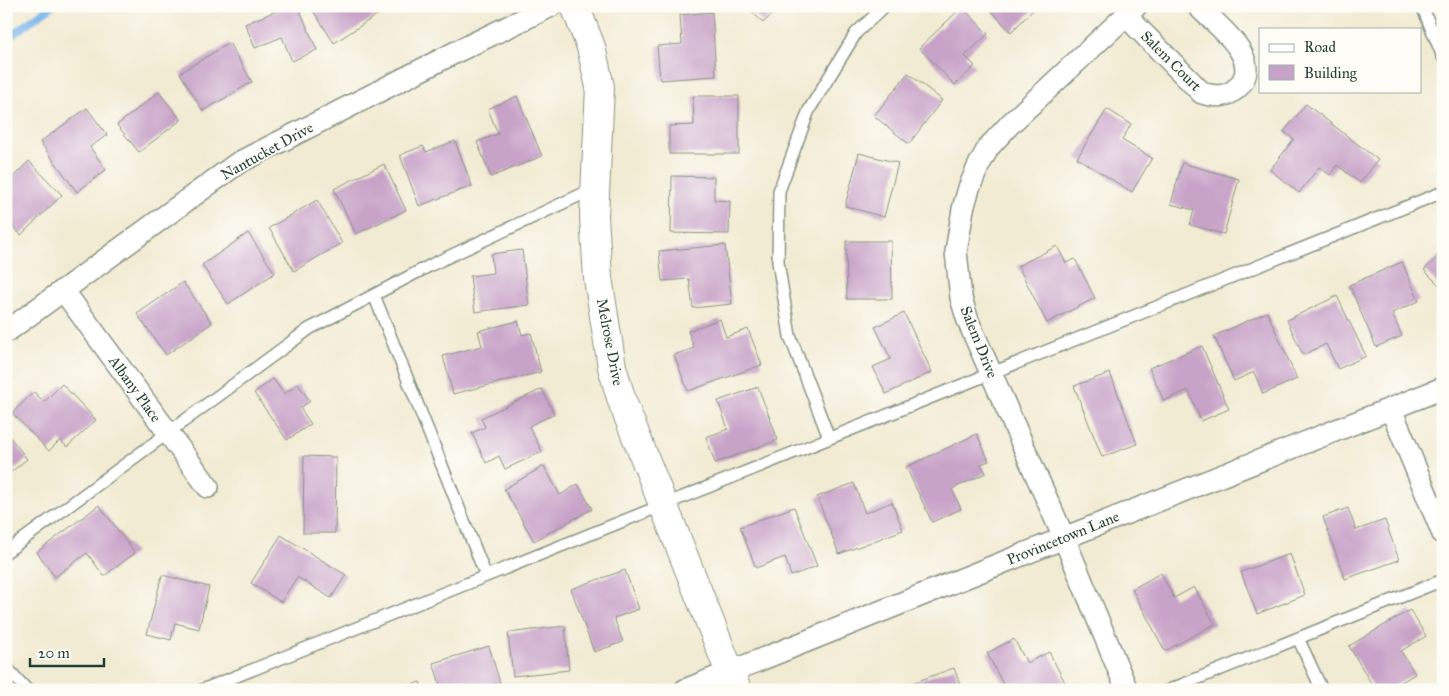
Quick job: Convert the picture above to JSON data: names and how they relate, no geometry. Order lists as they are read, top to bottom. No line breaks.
{"streets":{"street":["Salem Court","Nantucket Drive","Melrose Drive","Salem Drive","Albany Place","Provincetown Lane"]},"crossings":[["Salem Court","Salem Drive"],["Nantucket Drive","Albany Place"],["Melrose Drive","Provincetown Lane"],["Salem Drive","Provincetown Lane"]],"legend":["Road","Building"],"scale_bar":"20 m"}
